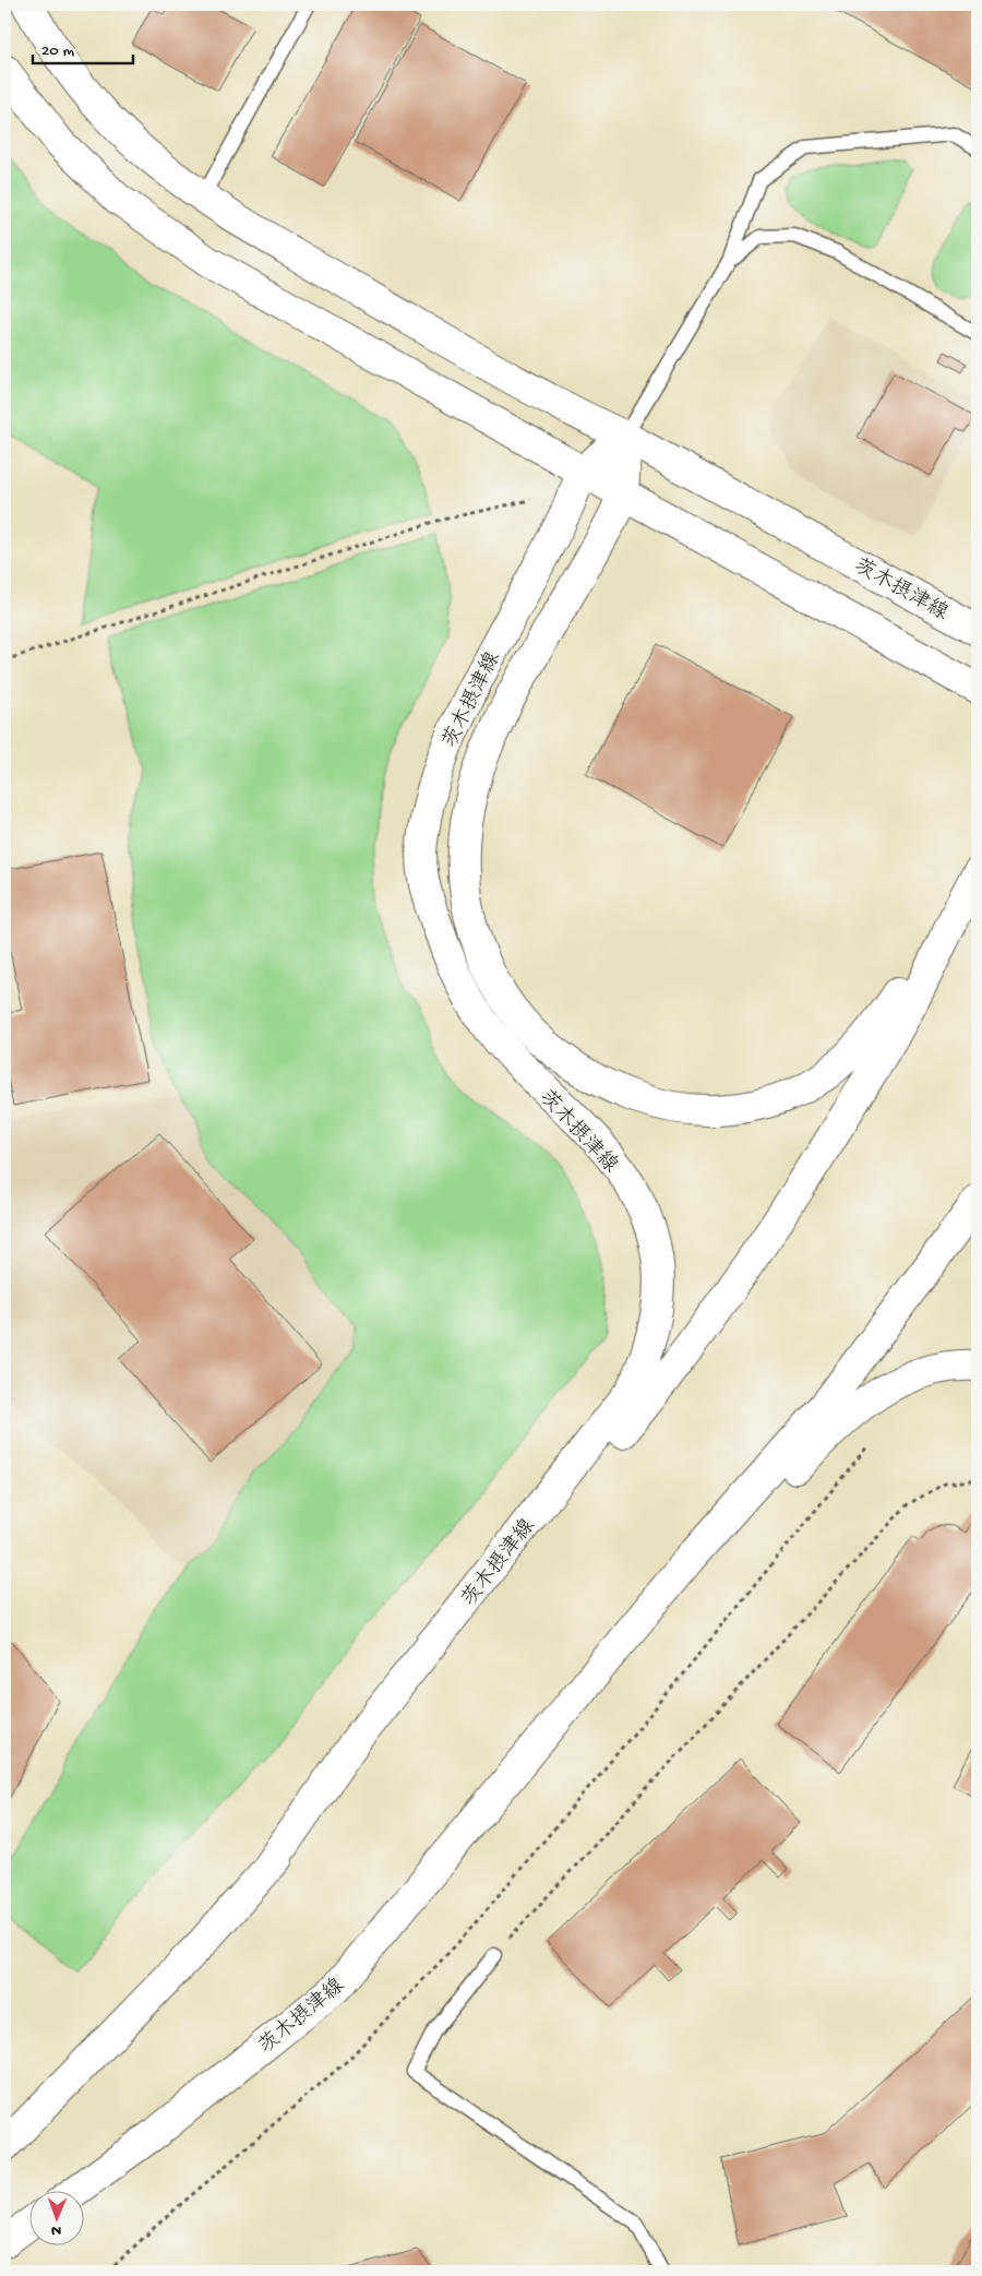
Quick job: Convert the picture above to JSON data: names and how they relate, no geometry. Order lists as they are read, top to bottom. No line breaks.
{"streets":{"main road":["茨木摂津線"]},"scale_bar":"20 m","north":"bottom"}
